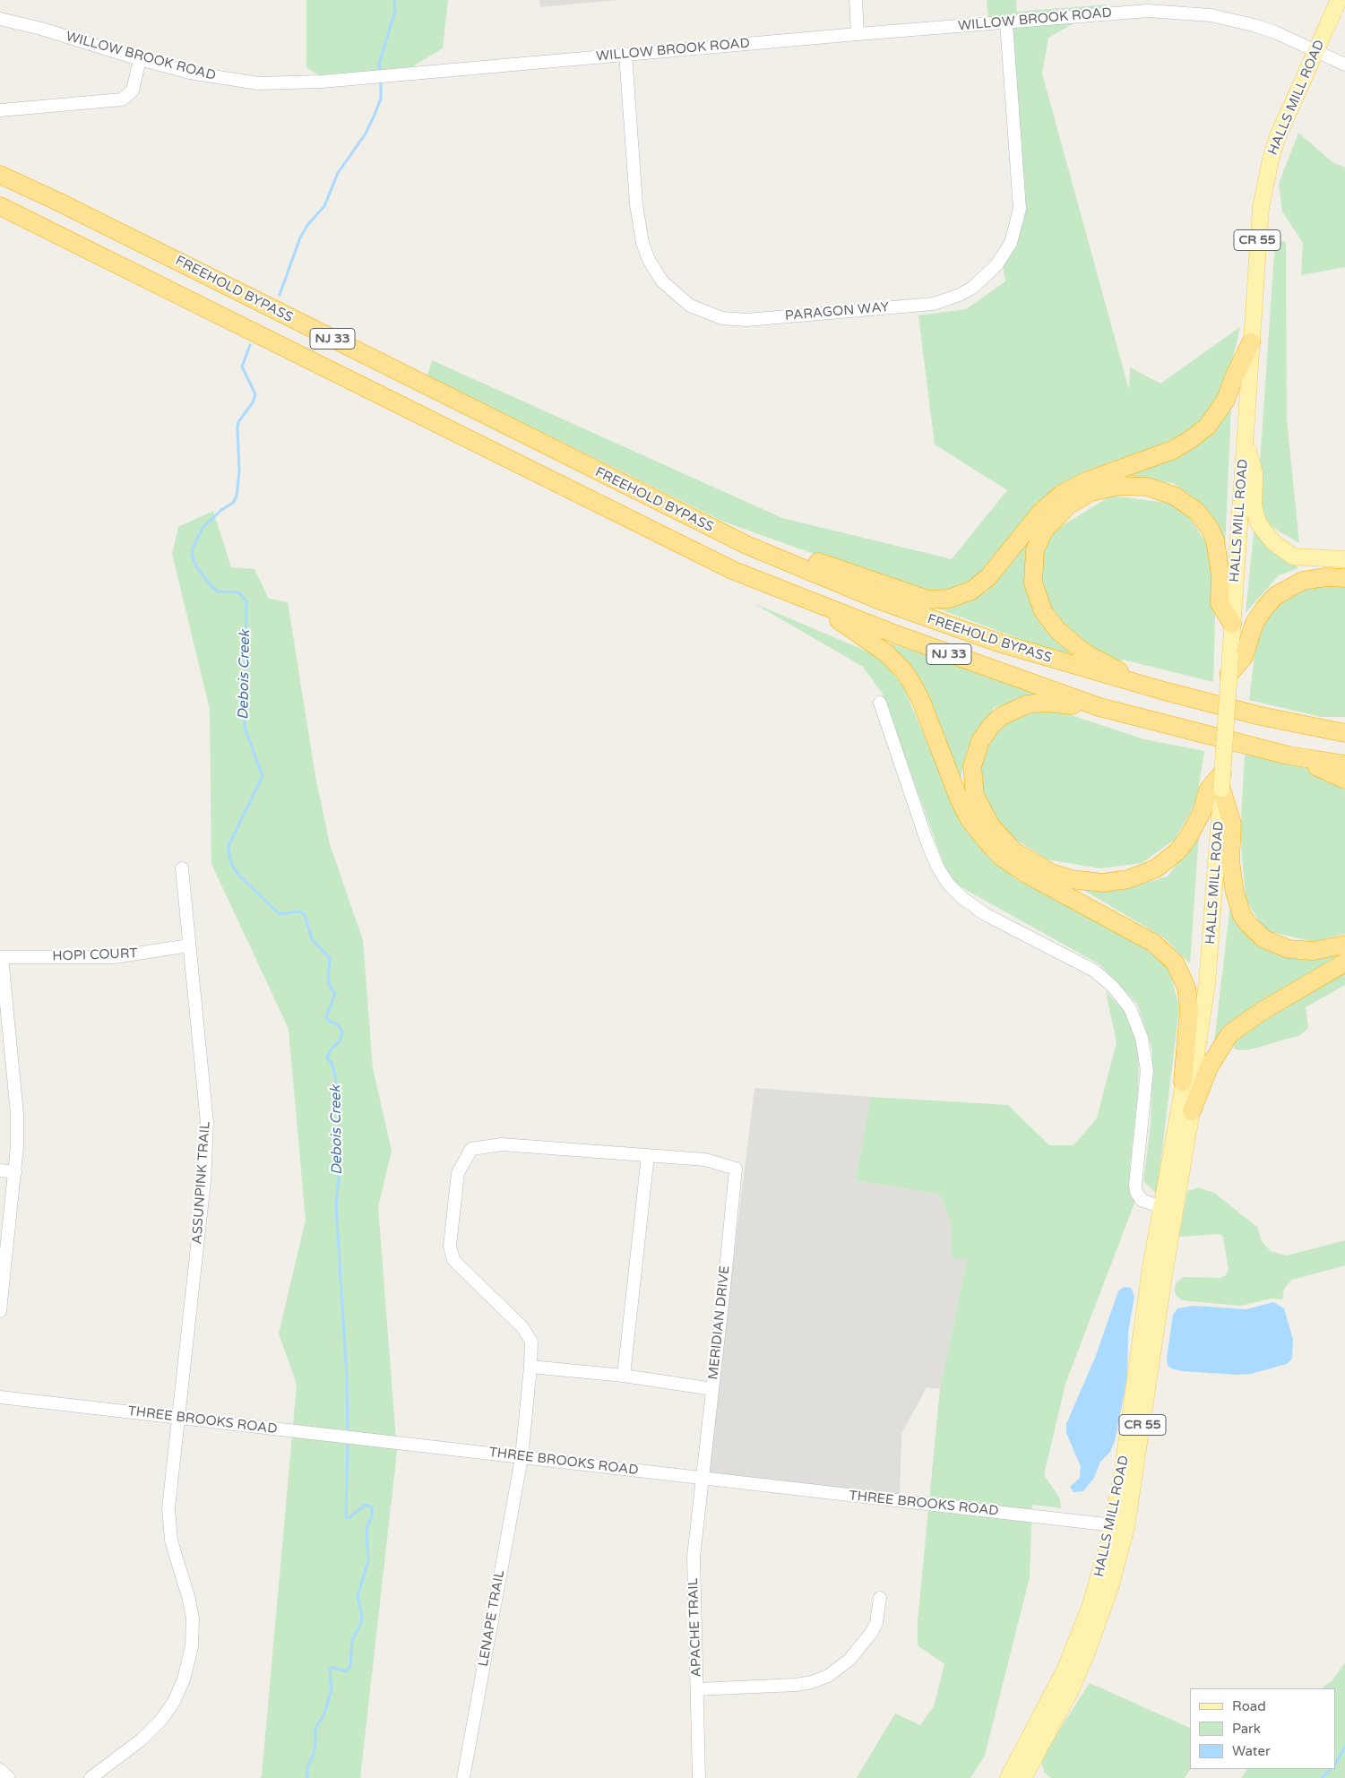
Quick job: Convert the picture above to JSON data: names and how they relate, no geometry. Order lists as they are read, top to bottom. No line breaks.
{"streets":{"highway":["FREEHOLD BYPASS","NJ 33"],"main road":["HALLS MILL ROAD","CR 55"],"street":["WILLOW BROOK ROAD","PARAGON WAY","HOPI COURT","ASSUNPINK TRAIL","MERIDIAN DRIVE","THREE BROOKS ROAD","LENAPE TRAIL","APACHE TRAIL"]},"crossings":[["WILLOW BROOK ROAD","HALLS MILL ROAD"],["WILLOW BROOK ROAD","PARAGON WAY"],["HALLS MILL ROAD","THREE BROOKS ROAD"],["HOPI COURT","ASSUNPINK TRAIL"],["ASSUNPINK TRAIL","THREE BROOKS ROAD"],["MERIDIAN DRIVE","THREE BROOKS ROAD"],["MERIDIAN DRIVE","LENAPE TRAIL"],["MERIDIAN DRIVE","APACHE TRAIL"],["THREE BROOKS ROAD","LENAPE TRAIL"],["THREE BROOKS ROAD","APACHE TRAIL"]],"water":["Debois Creek"],"legend":["Road","Park","Water"]}
